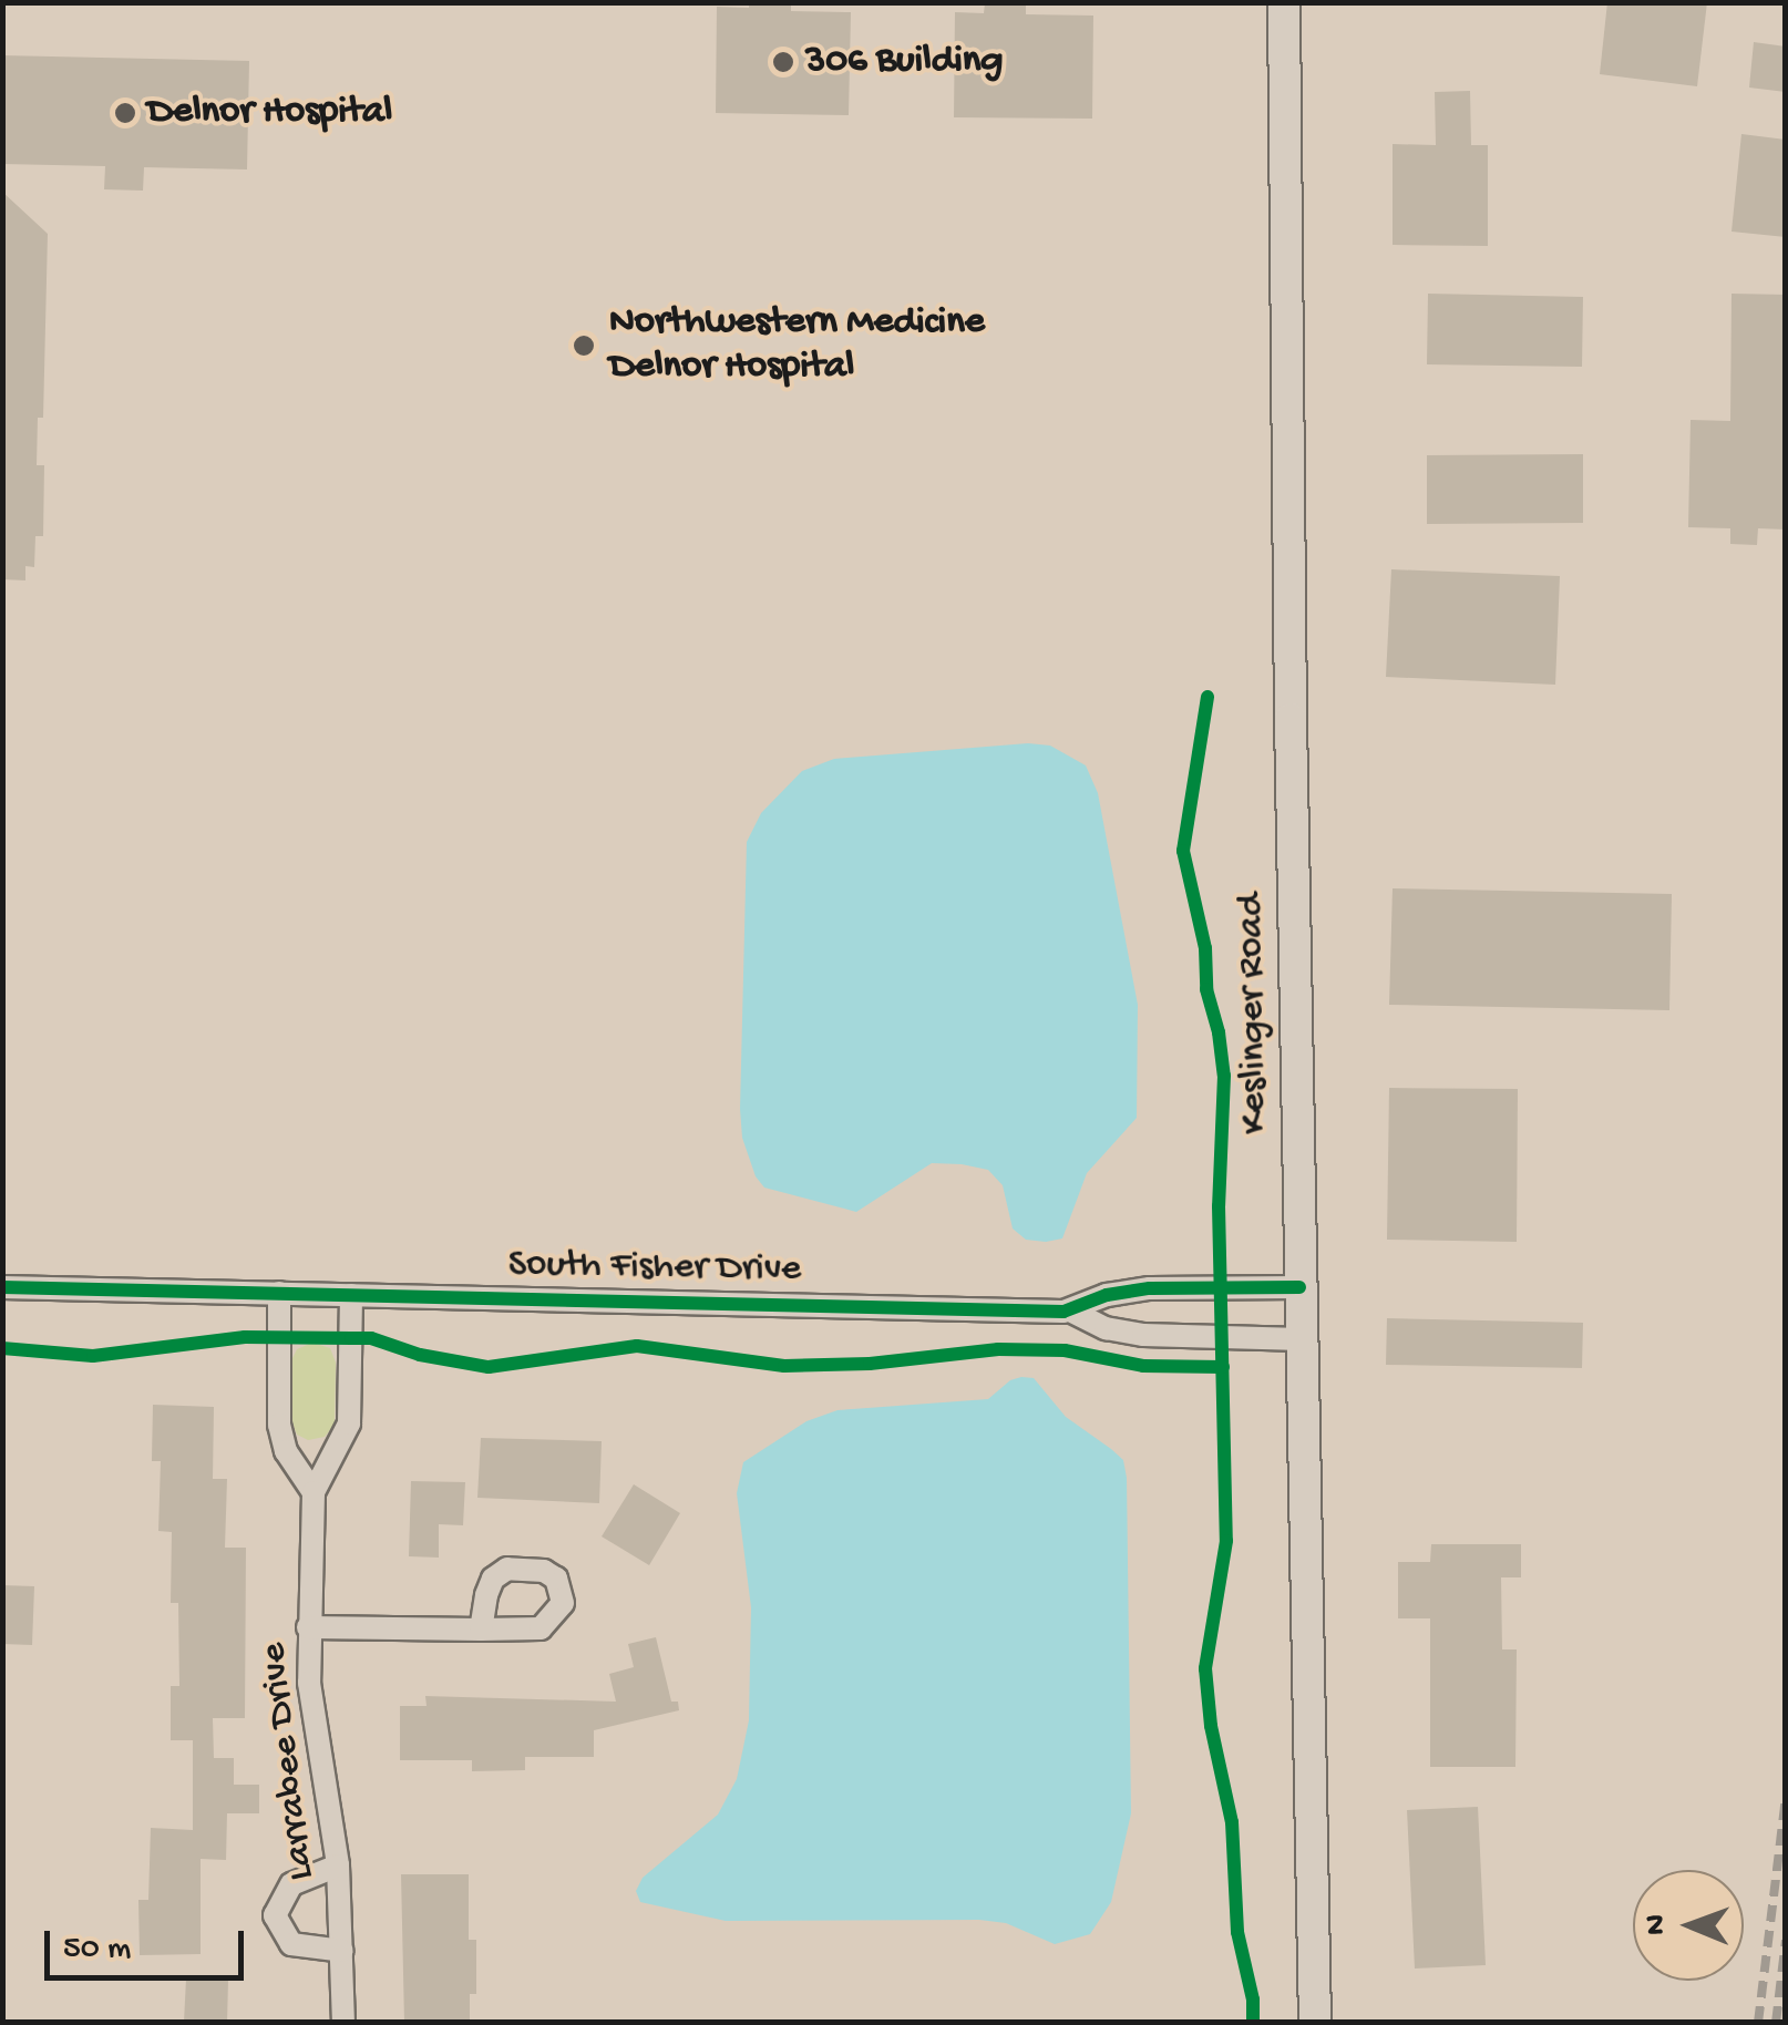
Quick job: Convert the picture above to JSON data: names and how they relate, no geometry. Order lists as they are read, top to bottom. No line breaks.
{"streets":{"main road":["Keslinger Road"],"street":["South Fisher Drive","Larrabee Drive"]},"crossings":[["Keslinger Road","South Fisher Drive"],["South Fisher Drive","Larrabee Drive"]],"places":["306 Building","Delnor Hospital","Northwestern Medicine Delnor Hospital"],"scale_bar":"50 m","north":"left"}
